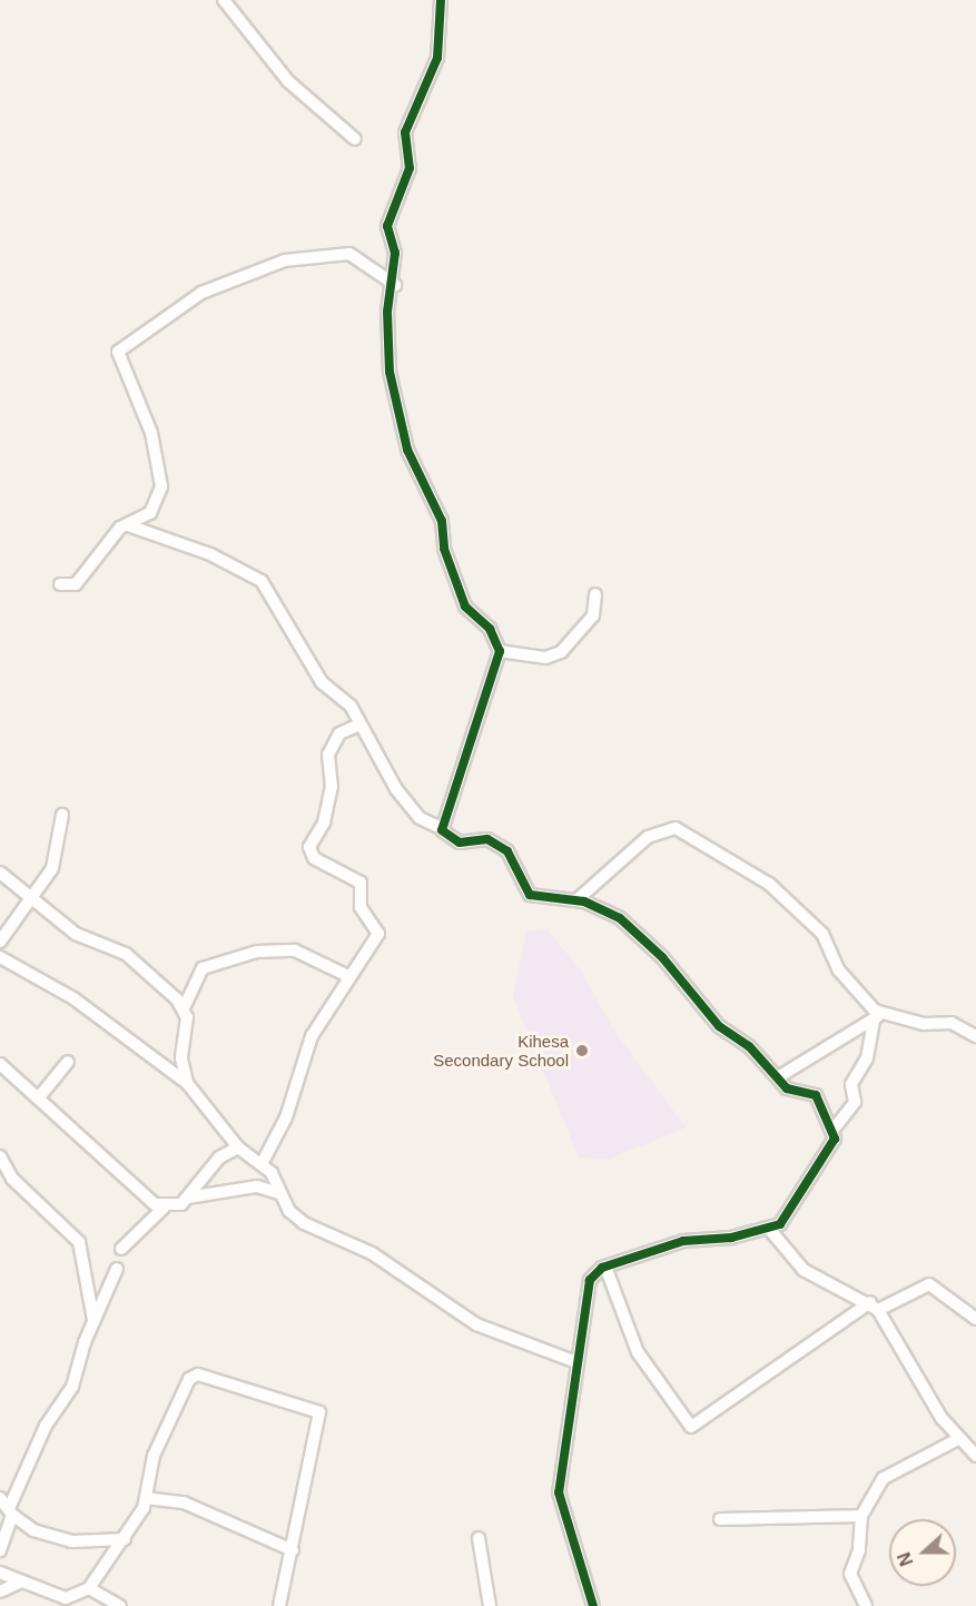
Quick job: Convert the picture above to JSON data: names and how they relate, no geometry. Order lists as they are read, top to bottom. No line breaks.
{"places":["Kihesa Secondary School"],"north":"left"}
